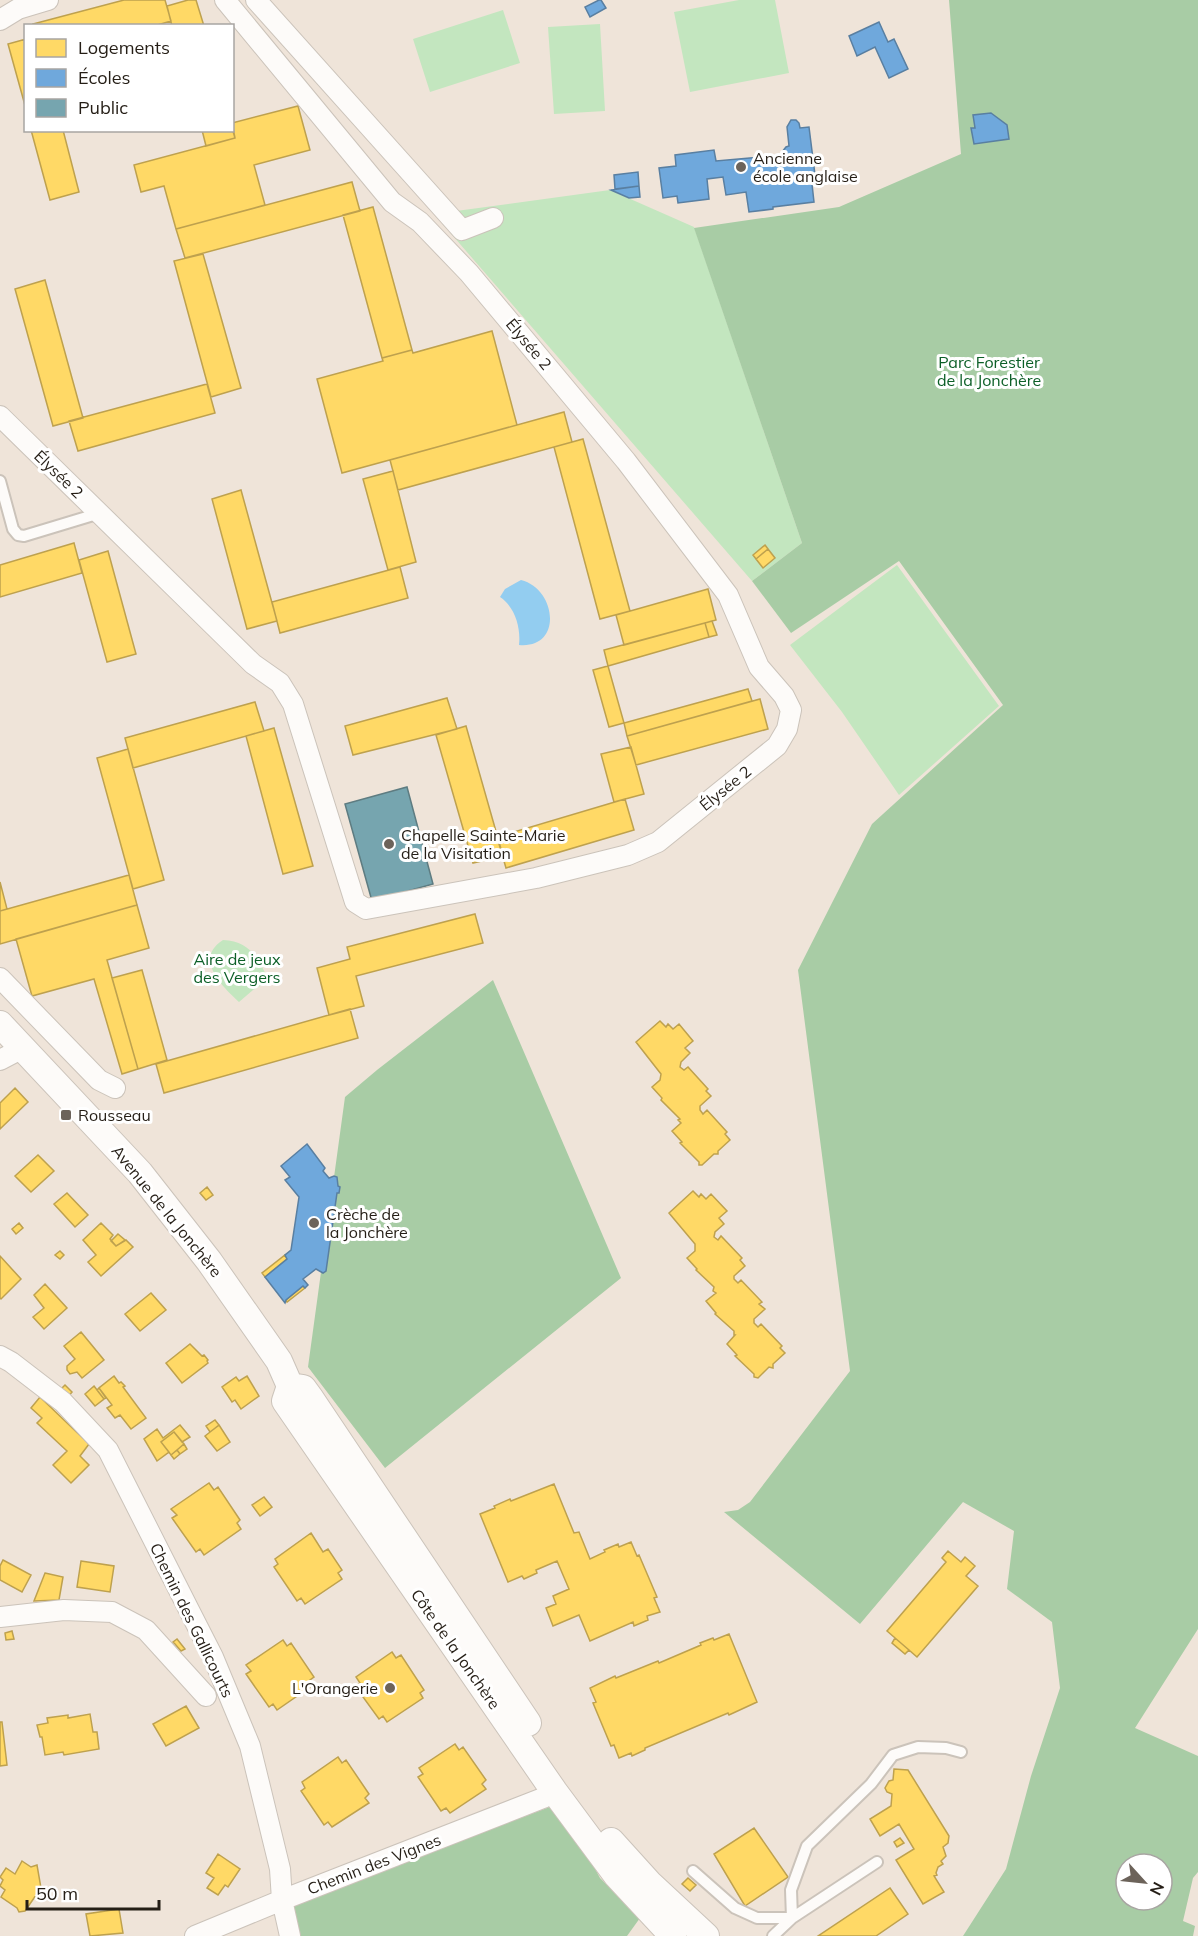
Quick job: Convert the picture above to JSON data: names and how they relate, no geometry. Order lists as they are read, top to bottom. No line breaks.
{"streets":{"street":["Élysée 2","Avenue de la Jonchère","Chemin des Gallicourts","Côte de la Jonchère","Chemin des Vignes"]},"crossings":[["Avenue de la Jonchère","Côte de la Jonchère"],["Chemin des Gallicourts","Chemin des Vignes"],["Côte de la Jonchère","Chemin des Vignes"]],"parks":["Parc Forestier de la Jonchère","Aire de jeux des Vergers"],"places":{"other":["Ancienne école anglaise","Chapelle Sainte-Marie de la Visitation","Crèche de la Jonchère","L'Orangerie"],"transit":["Rousseau"]},"legend":["Logements","Écoles","Public"],"scale_bar":"50 m","north":"bottom right"}
